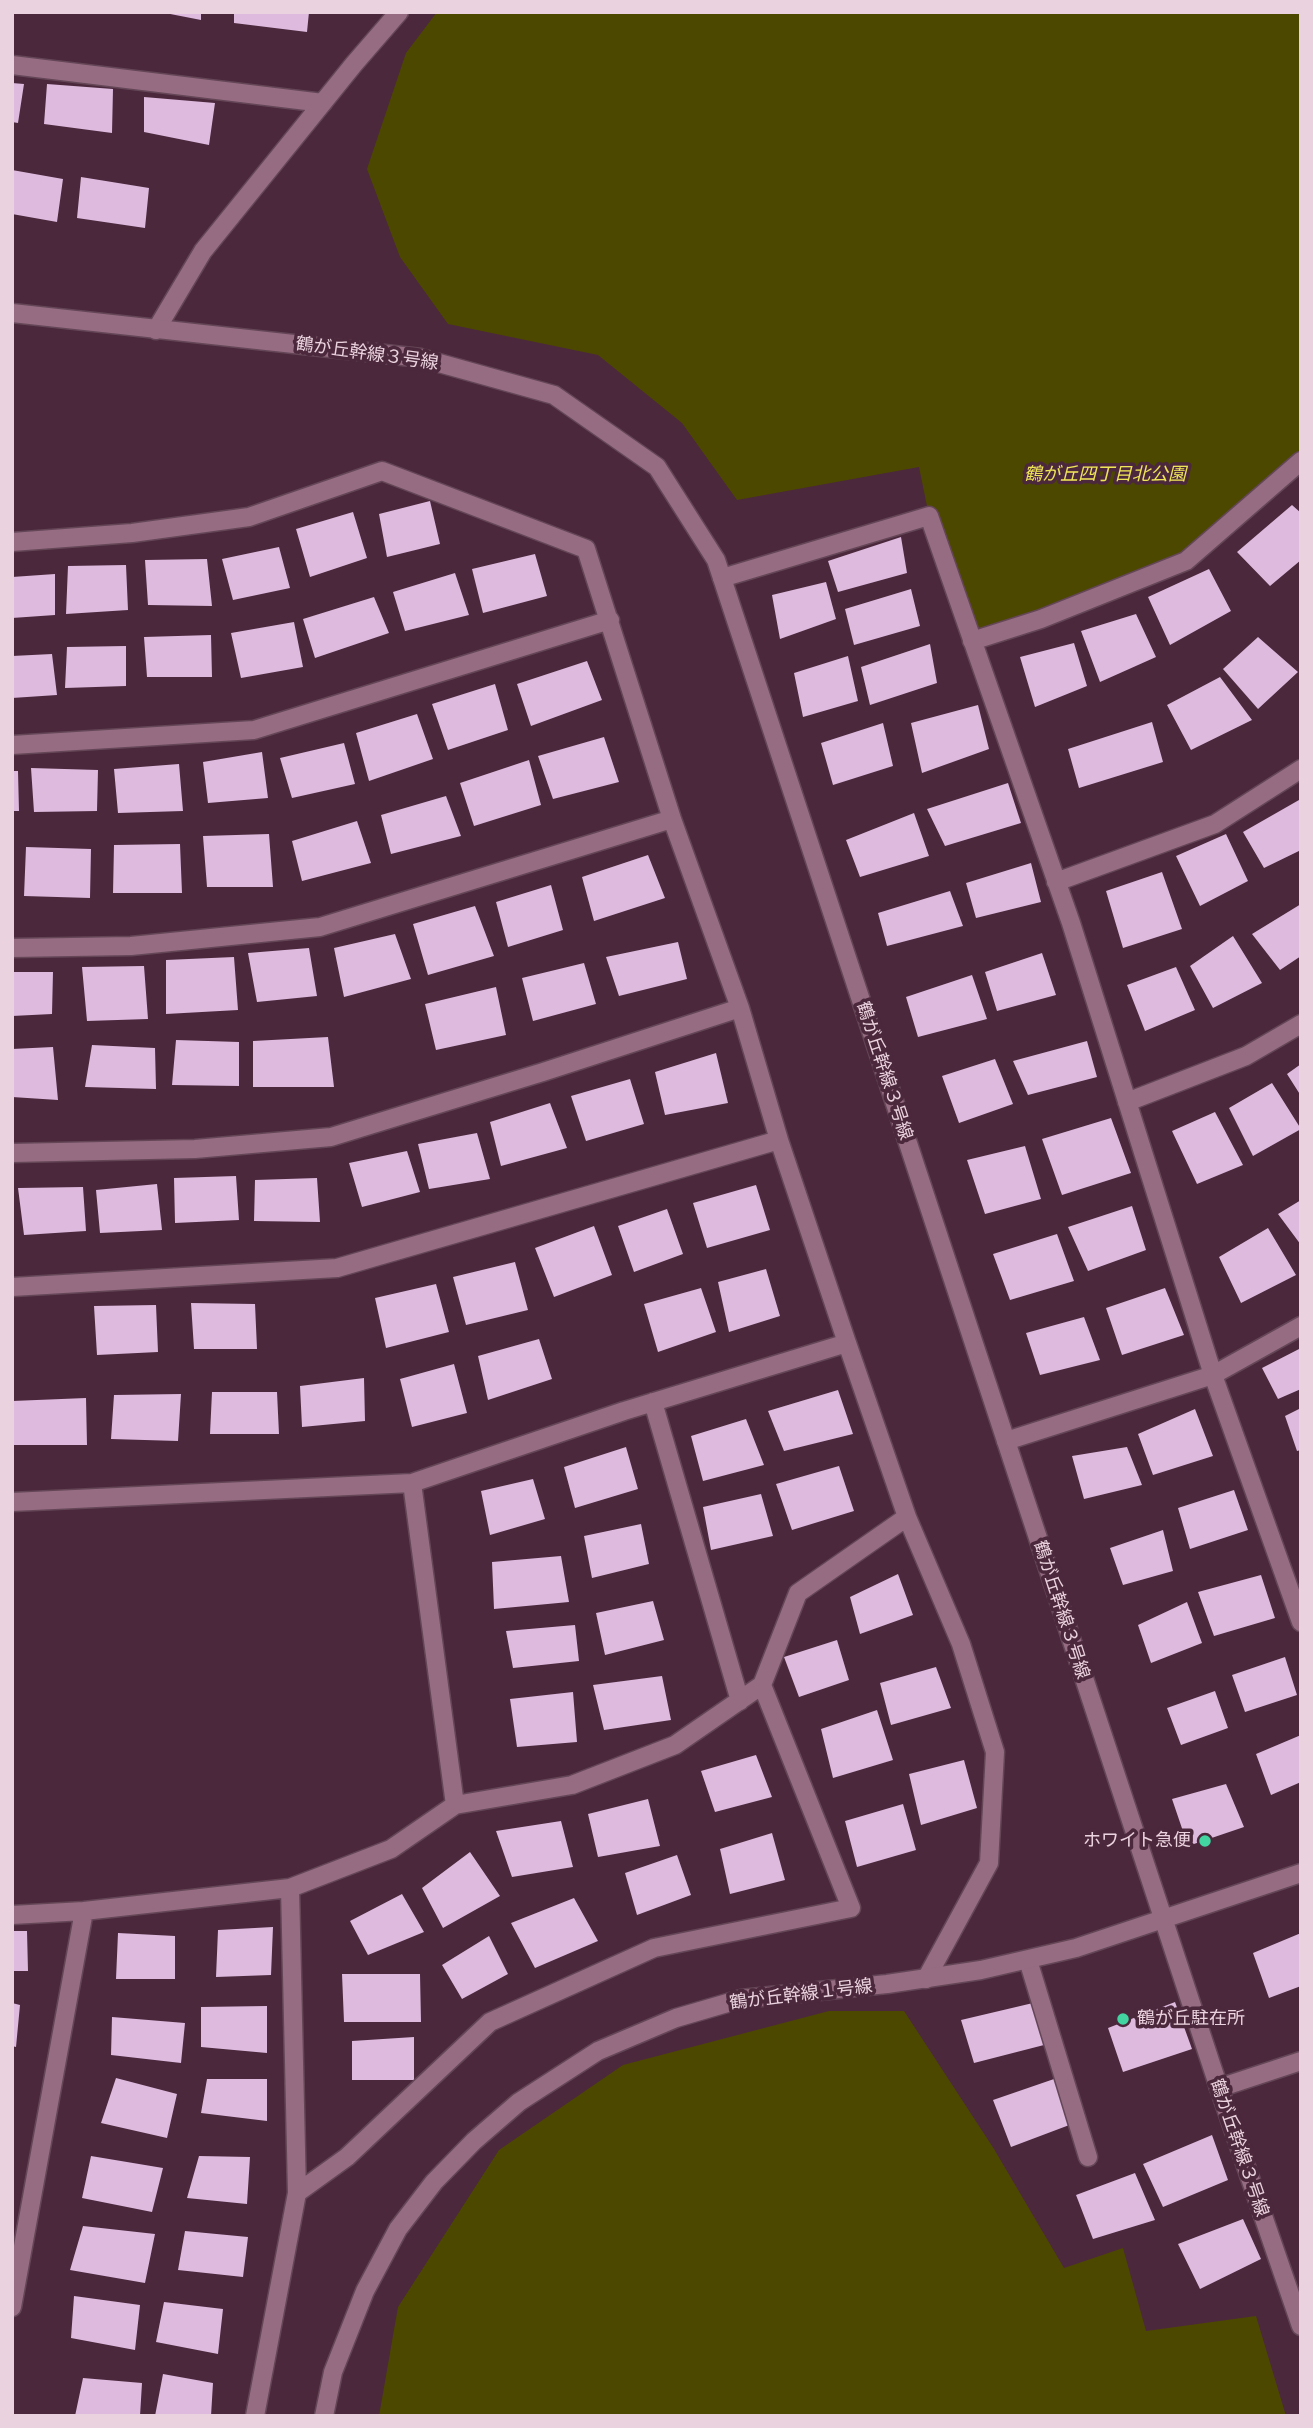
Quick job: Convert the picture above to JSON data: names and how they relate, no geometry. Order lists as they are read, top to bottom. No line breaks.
{"streets":{"street":["鶴が丘幹線３号線","鶴が丘幹線１号線"]},"crossings":[["鶴が丘幹線３号線","鶴が丘幹線１号線"]],"parks":["鶴が丘四丁目北公園"],"places":["ホワイト急便","鶴が丘駐在所"]}
